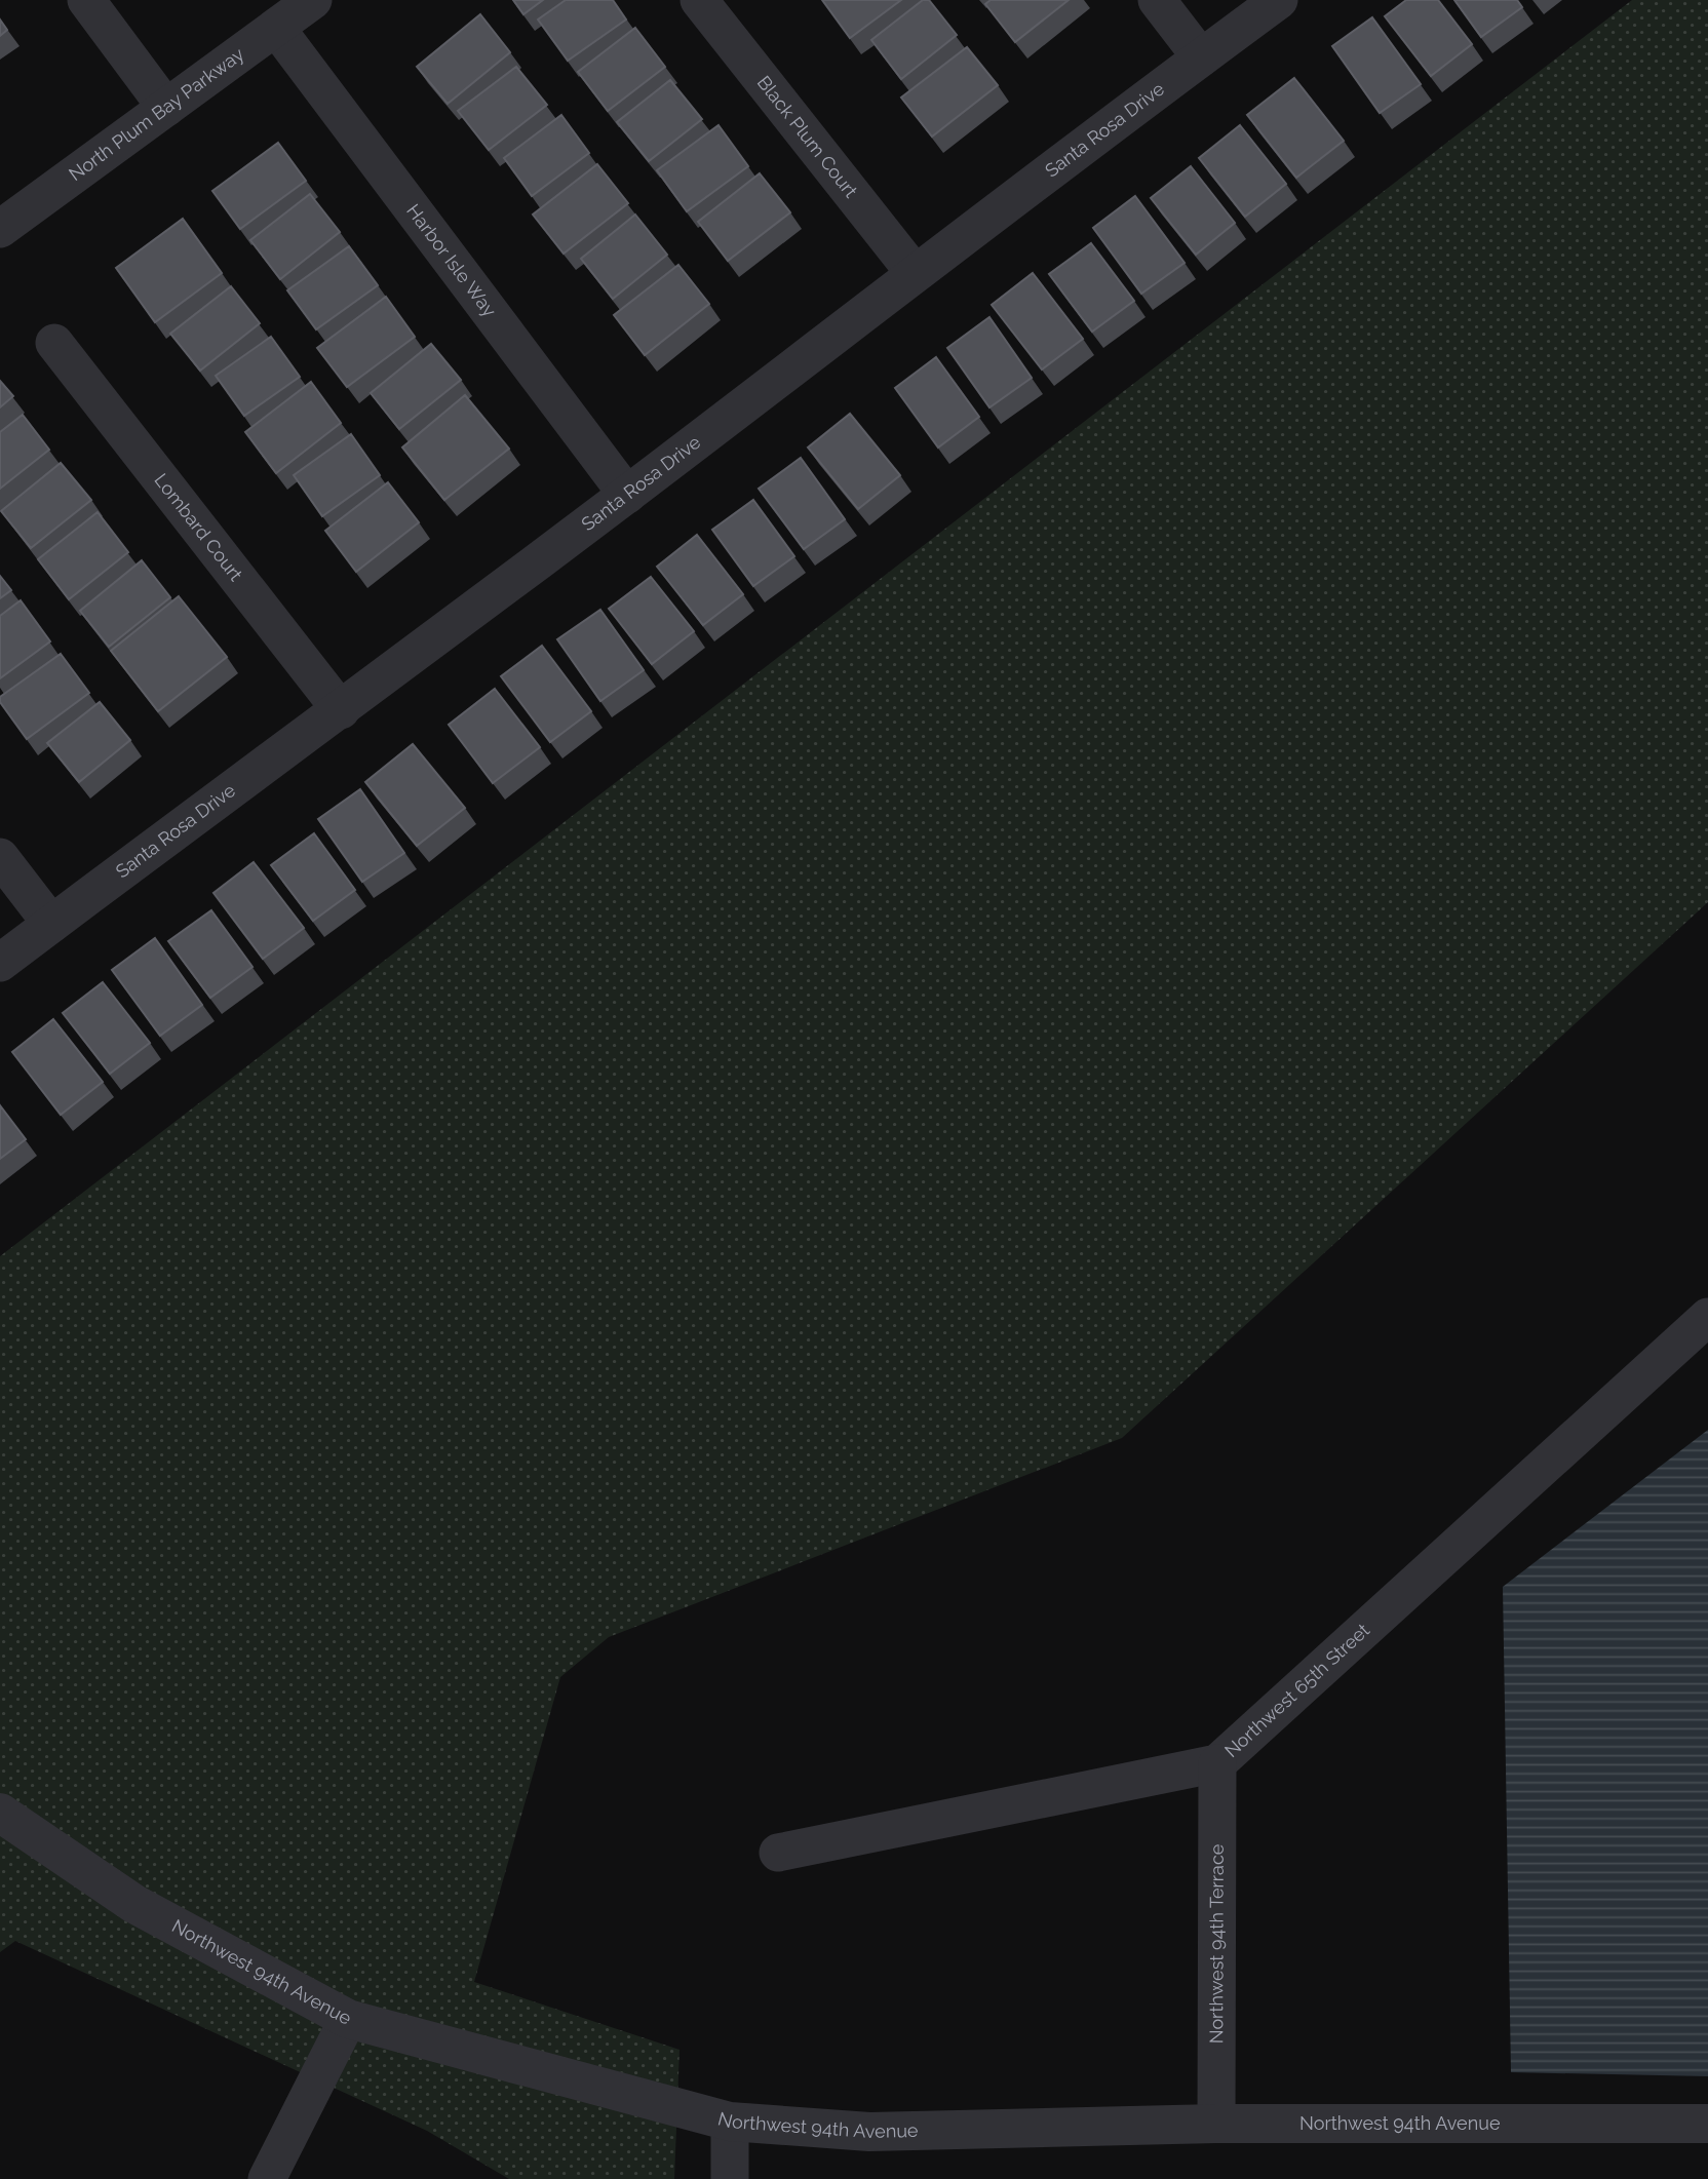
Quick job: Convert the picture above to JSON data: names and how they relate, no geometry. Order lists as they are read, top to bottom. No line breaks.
{"streets":{"street":["North Plum Bay Parkway","Santa Rosa Drive","Black Plum Court","Harbor Isle Way","Lombard Court","Northwest 65th Street","Northwest 94th Terrace","Northwest 94th Avenue"]},"crossings":[["North Plum Bay Parkway","Harbor Isle Way"],["Santa Rosa Drive","Black Plum Court"],["Santa Rosa Drive","Harbor Isle Way"],["Santa Rosa Drive","Lombard Court"],["Northwest 65th Street","Northwest 94th Terrace"],["Northwest 94th Terrace","Northwest 94th Avenue"]]}
